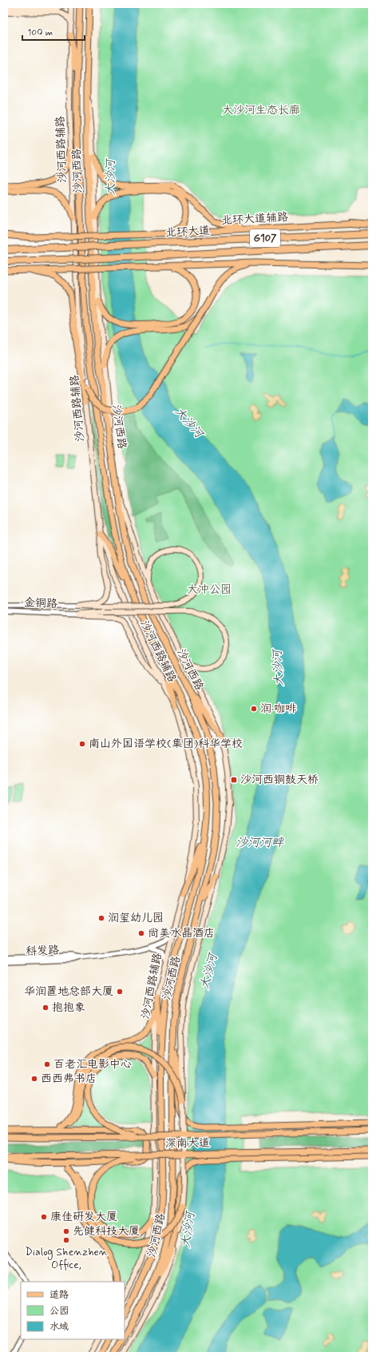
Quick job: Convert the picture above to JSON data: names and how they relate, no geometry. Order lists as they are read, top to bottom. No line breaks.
{"streets":{"highway":["北环大道","G107"],"main road":["沙河西路辅路","沙河西路","北环大道辅路","深南大道"],"street":["金铜路","科发路"]},"crossings":[["沙河西路辅路","沙河西路"],["沙河西路辅路","科发路"]],"water":["大沙河","沙河河畔"],"parks":["大沙河生态长廊","大冲公园"],"places":{"other":["润·咖啡","南山外国语学校(集团)科华学校","润玺幼儿园","尚美水晶酒店","华润置地总部大厦","抱抱象","百老汇电影中心","西西弗书店","康佳研发大厦","先健科技大厦","Dialog Shenzhen Office,"],"transit":["沙河西铜鼓天桥"]},"legend":["道路","公园","水域"],"scale_bar":"100 m"}
